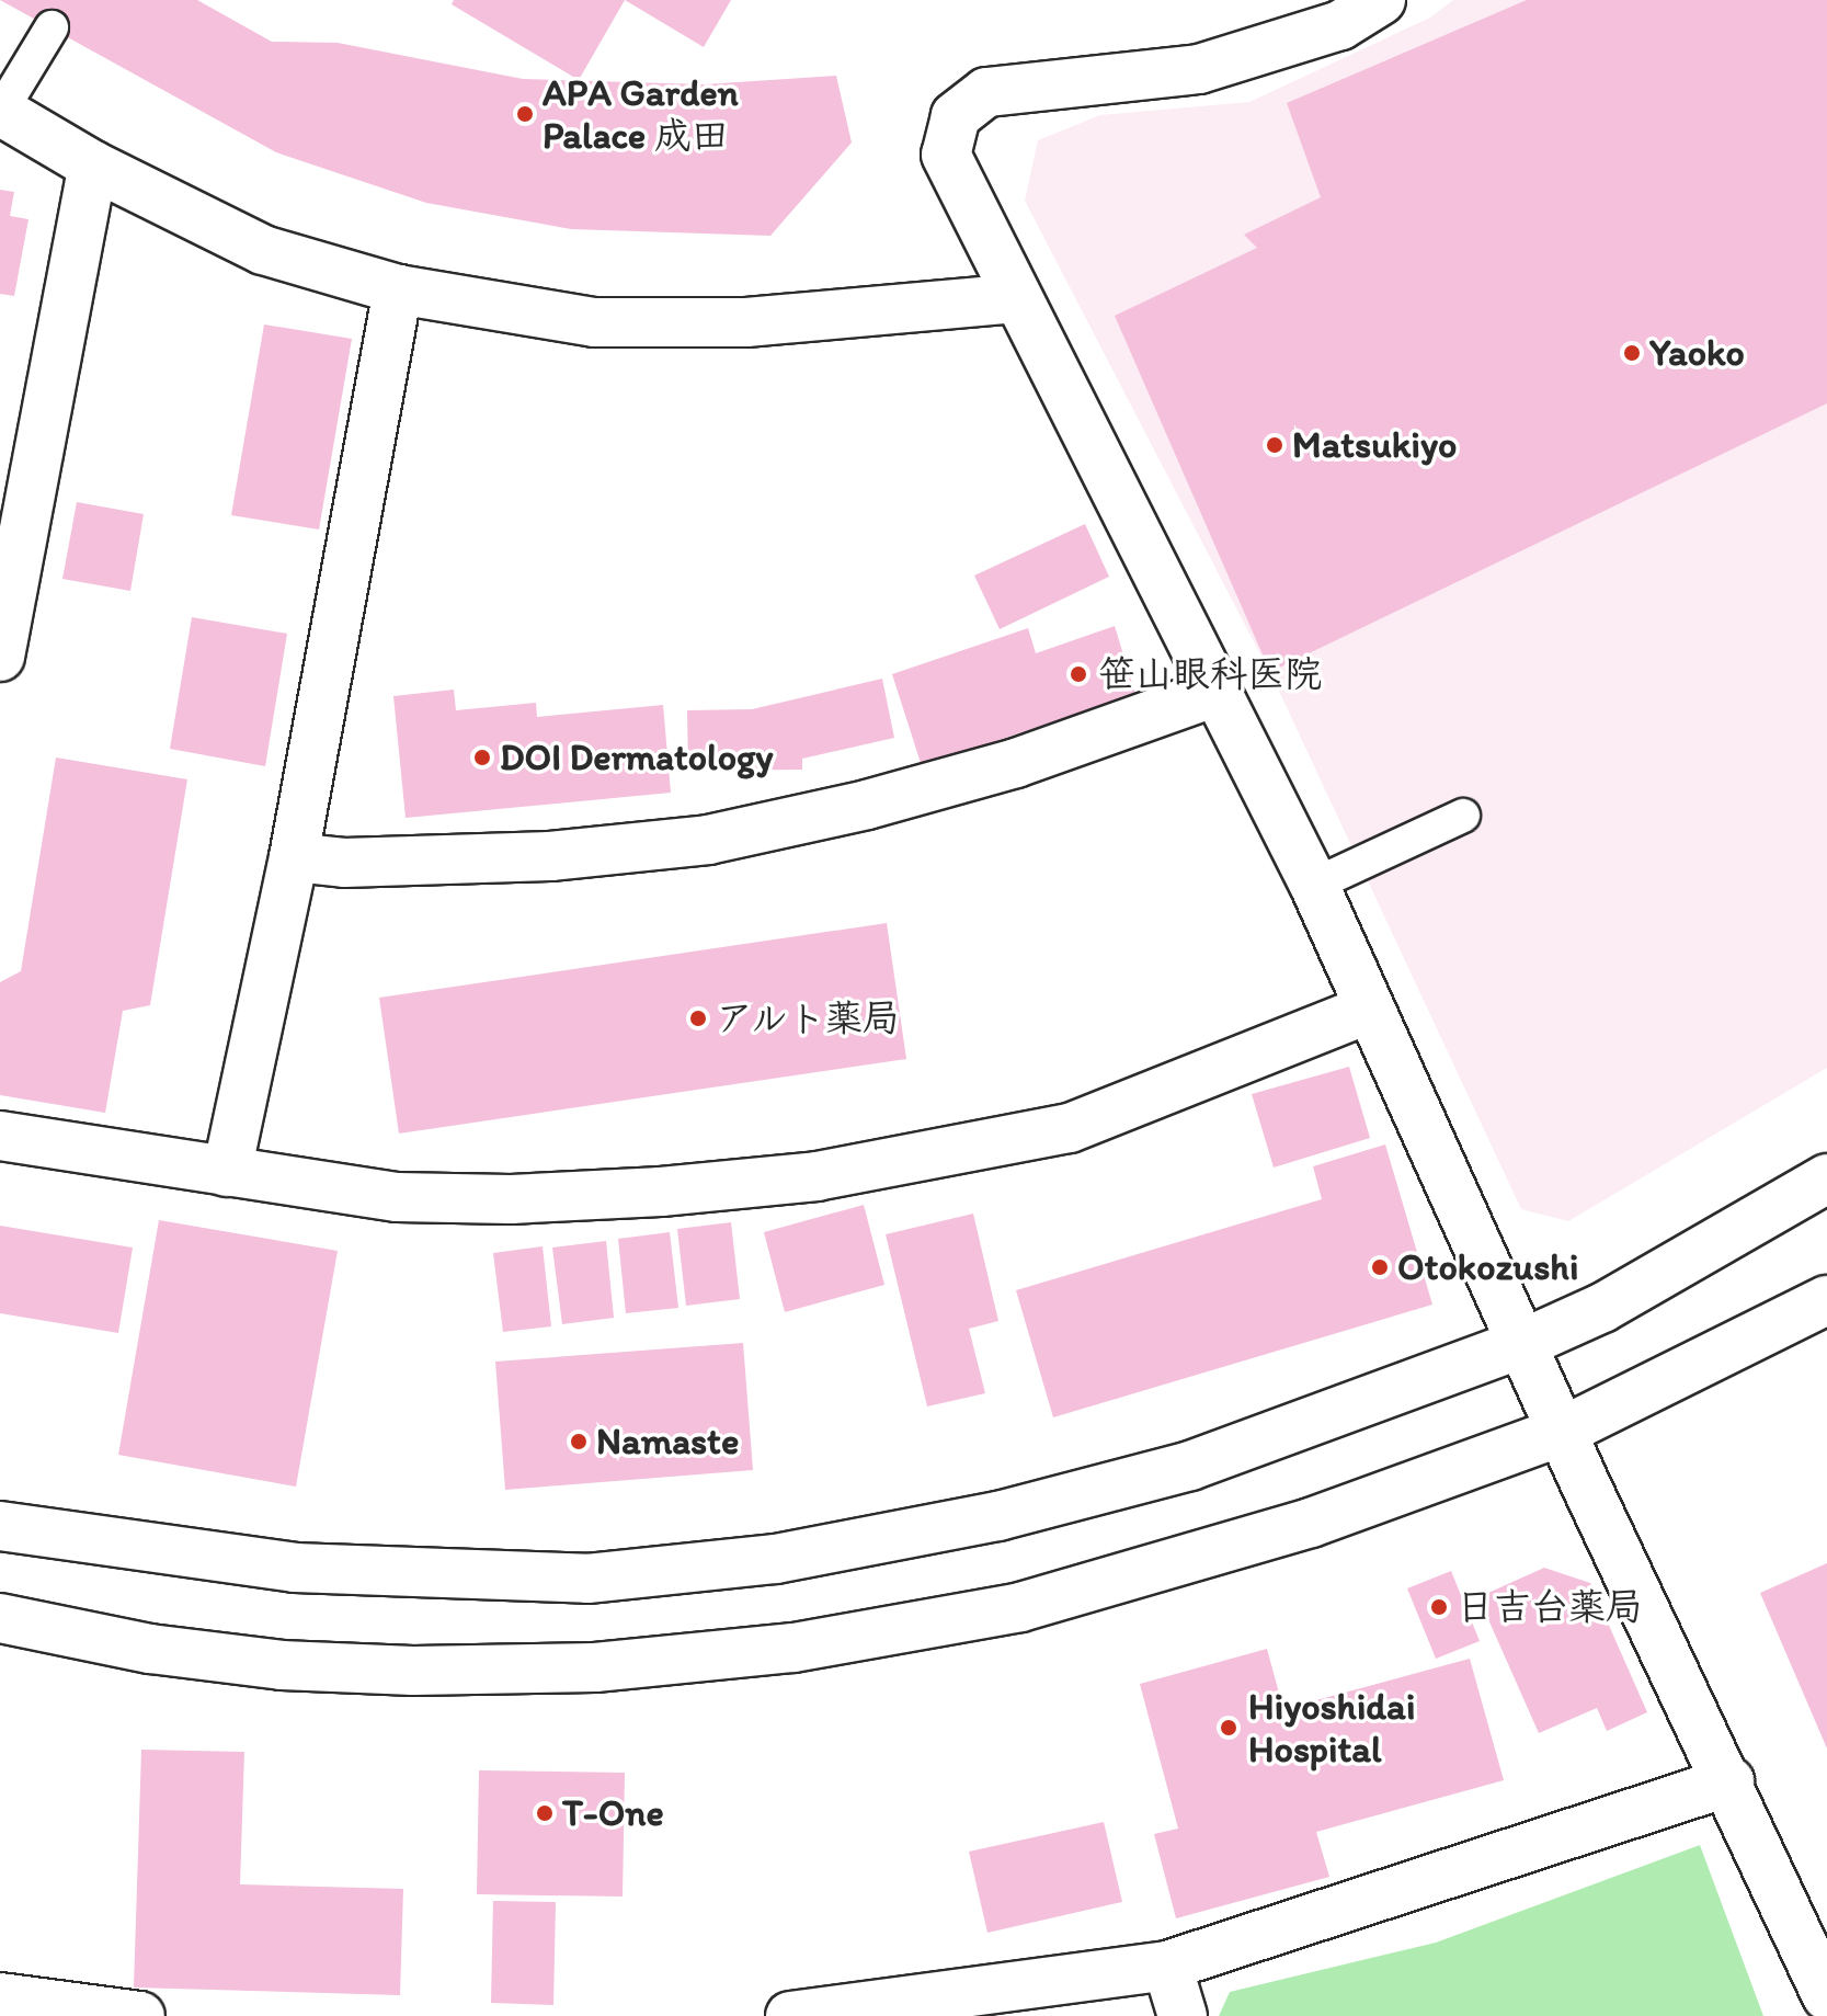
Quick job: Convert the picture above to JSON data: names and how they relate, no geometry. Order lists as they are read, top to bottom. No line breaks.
{"places":["APA Garden Palace 成田","Yaoko","Matsukiyo","笹山眼科医院","DOI Dermatology","アルト薬局","Otokozushi","Namaste","日吉台薬局","Hiyoshidai Hospital","T-One"]}
